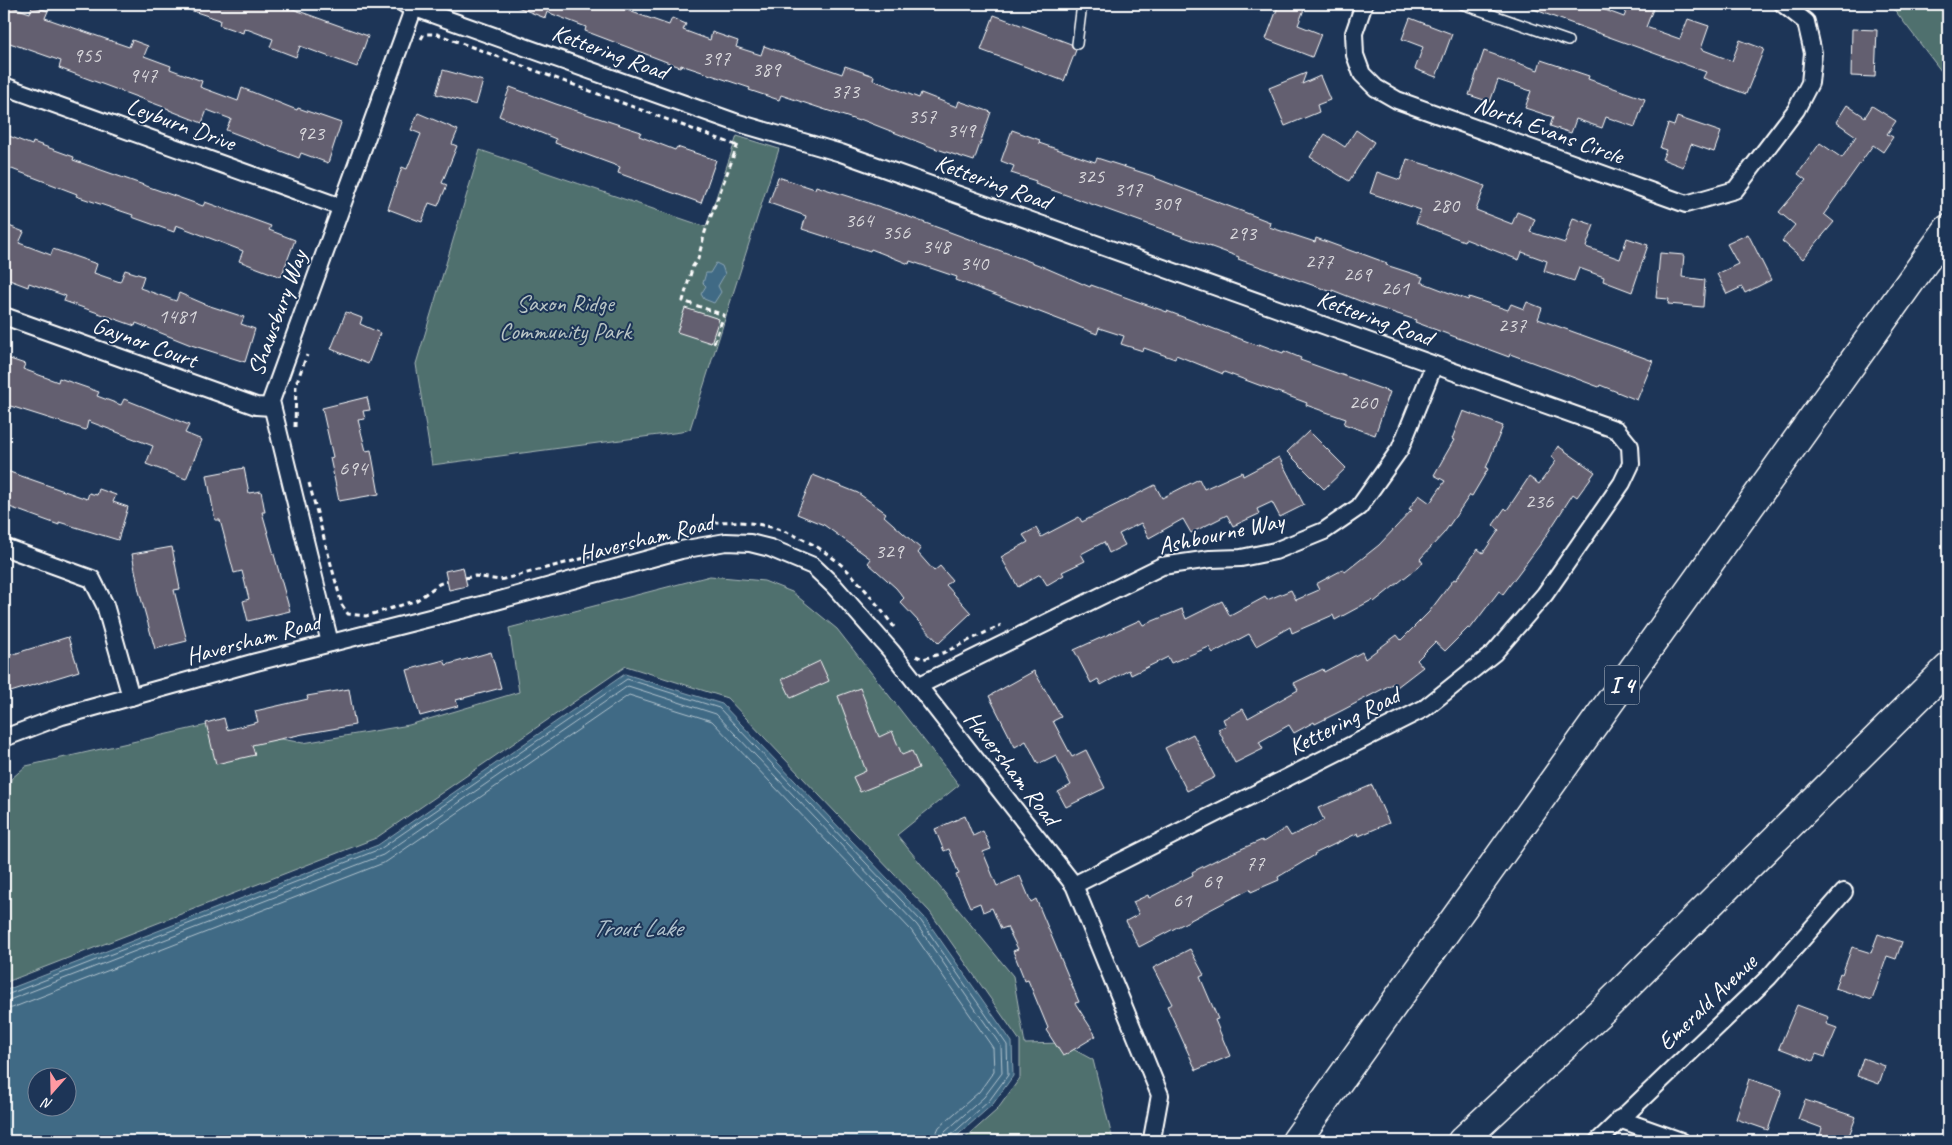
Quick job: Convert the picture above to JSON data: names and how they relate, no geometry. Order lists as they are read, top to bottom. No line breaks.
{"streets":{"highway":["I 4"],"street":["Kettering Road","Leyburn Drive","North Evans Circle","Shawsbury Way","Gaynor Court","Ashbourne Way","Haversham Road","Emerald Avenue"]},"crossings":[["Kettering Road","Shawsbury Way"],["Kettering Road","Ashbourne Way"],["Kettering Road","Haversham Road"],["Leyburn Drive","Shawsbury Way"],["Shawsbury Way","Gaynor Court"],["Shawsbury Way","Haversham Road"],["Ashbourne Way","Haversham Road"]],"water":["Trout Lake"],"parks":["Saxon Ridge Community Park"],"house_numbers":["955","397","389","947","373","357","349","923","325","317","309","280","364","356","293","348","277","340","269","261","1481","237","260","694","236","329","77","69","61"],"north":"bottom"}
